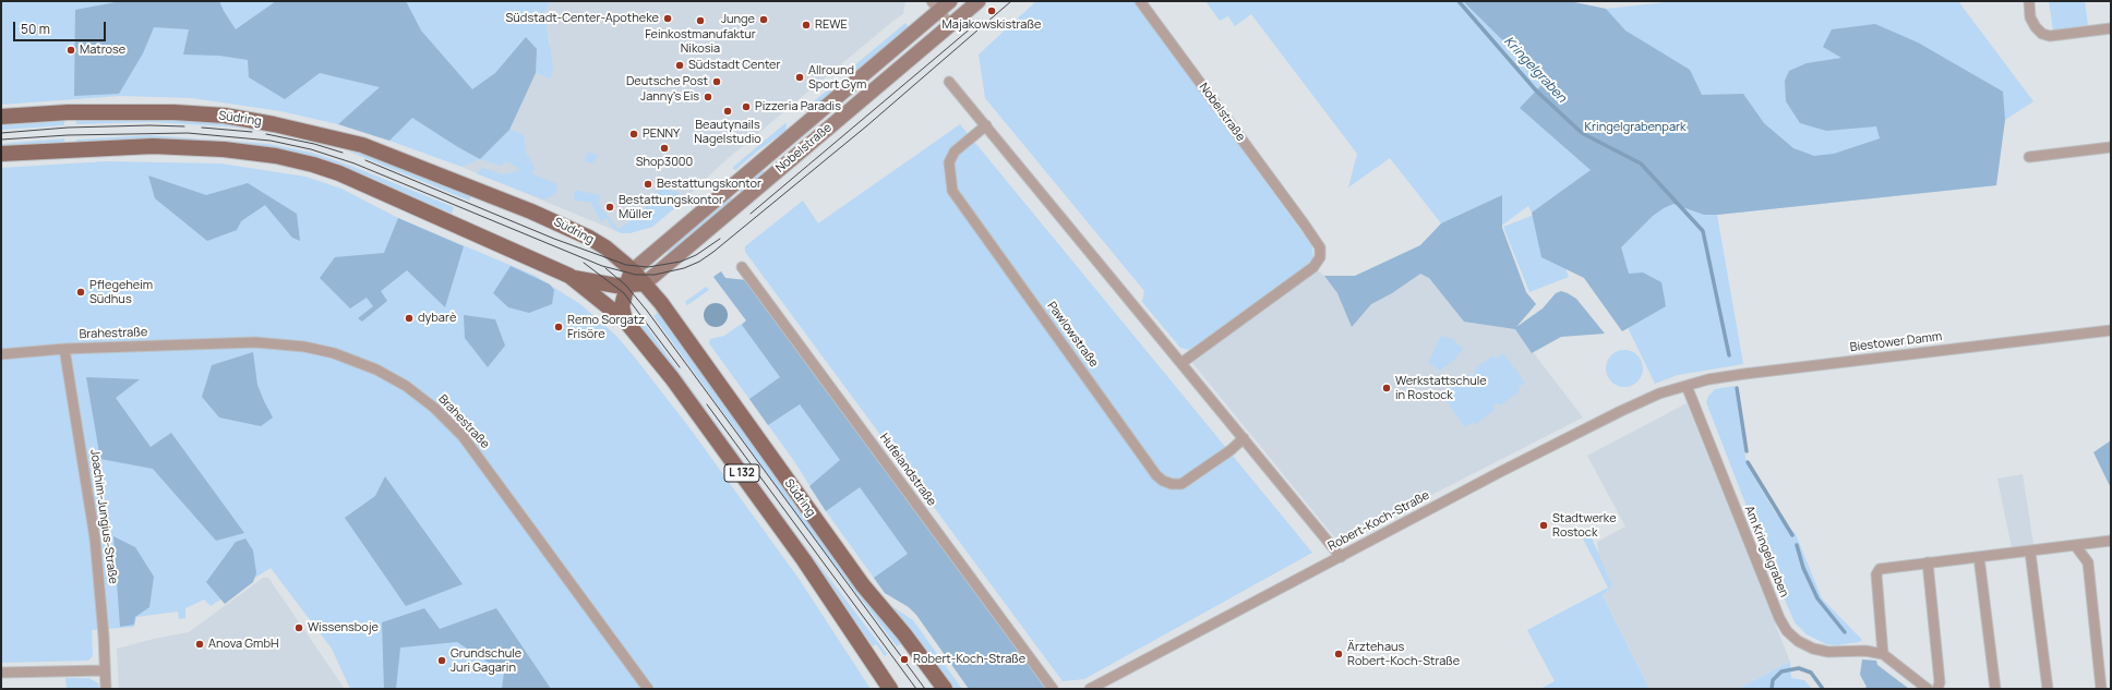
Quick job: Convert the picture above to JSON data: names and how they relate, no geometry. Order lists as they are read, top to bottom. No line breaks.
{"streets":{"main road":["Nobelstraße","Südring","L 132"],"street":["Brahestraße","Pawlowstraße","Biestower Damm","Hufelandstraße","Joachim-Jungius-Straße","Robert-Koch-Straße","Am Kringelgraben"]},"crossings":[["Nobelstraße","Südring"],["Nobelstraße","L 132"],["Brahestraße","Joachim-Jungius-Straße"],["Biestower Damm","Robert-Koch-Straße"],["Biestower Damm","Am Kringelgraben"],["Robert-Koch-Straße","Am Kringelgraben"]],"water":["Kringelgraben"],"parks":["Kringelgrabenpark"],"places":["Majakowskistraße","Südstadt-Center-Apotheke","Junge","Feinkostmanufaktur Nikosia","REWE","Matrose","Südstadt Center","Allround Sport Gym","Deutsche Post","Janny's Eis","Pizzeria Paradis","Beautynails Nagelstudio","PENNY","Shop3000","Bestattungskontor","Bestattungskontor Müller","Pflegeheim Südhus","dybarè","Remo Sorgatz Frisöre","Werkstattschule in Rostock","Stadtwerke Rostock","Wissensboje","Anova GmbH","Ärztehaus Robert-Koch-Straße","Robert-Koch-Straße","Grundschule Juri Gagarin"],"scale_bar":"50 m"}
